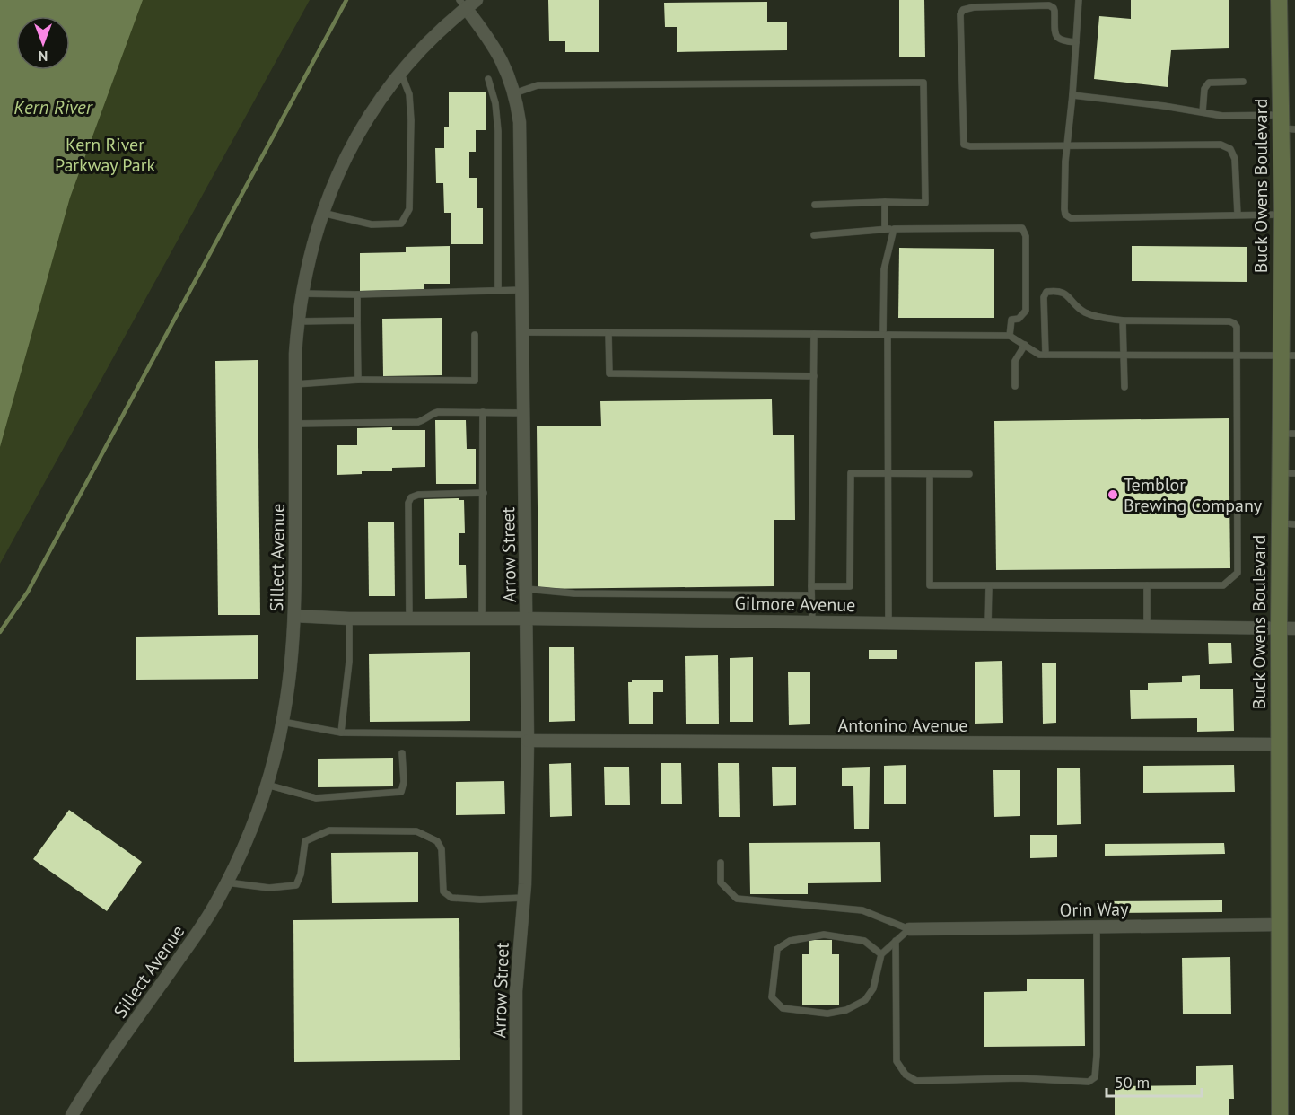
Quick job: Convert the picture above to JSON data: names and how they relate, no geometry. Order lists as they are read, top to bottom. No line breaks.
{"streets":{"main road":["Buck Owens Boulevard"],"street":["Arrow Street","Sillect Avenue","Gilmore Avenue","Antonino Avenue","Orin Way"]},"crossings":[["Buck Owens Boulevard","Gilmore Avenue"],["Buck Owens Boulevard","Antonino Avenue"],["Buck Owens Boulevard","Orin Way"],["Arrow Street","Sillect Avenue"],["Arrow Street","Gilmore Avenue"],["Arrow Street","Antonino Avenue"],["Sillect Avenue","Gilmore Avenue"]],"water":["Kern River"],"parks":["Kern River Parkway Park"],"places":["Temblor Brewing Company"],"scale_bar":"50 m","north":"bottom"}
